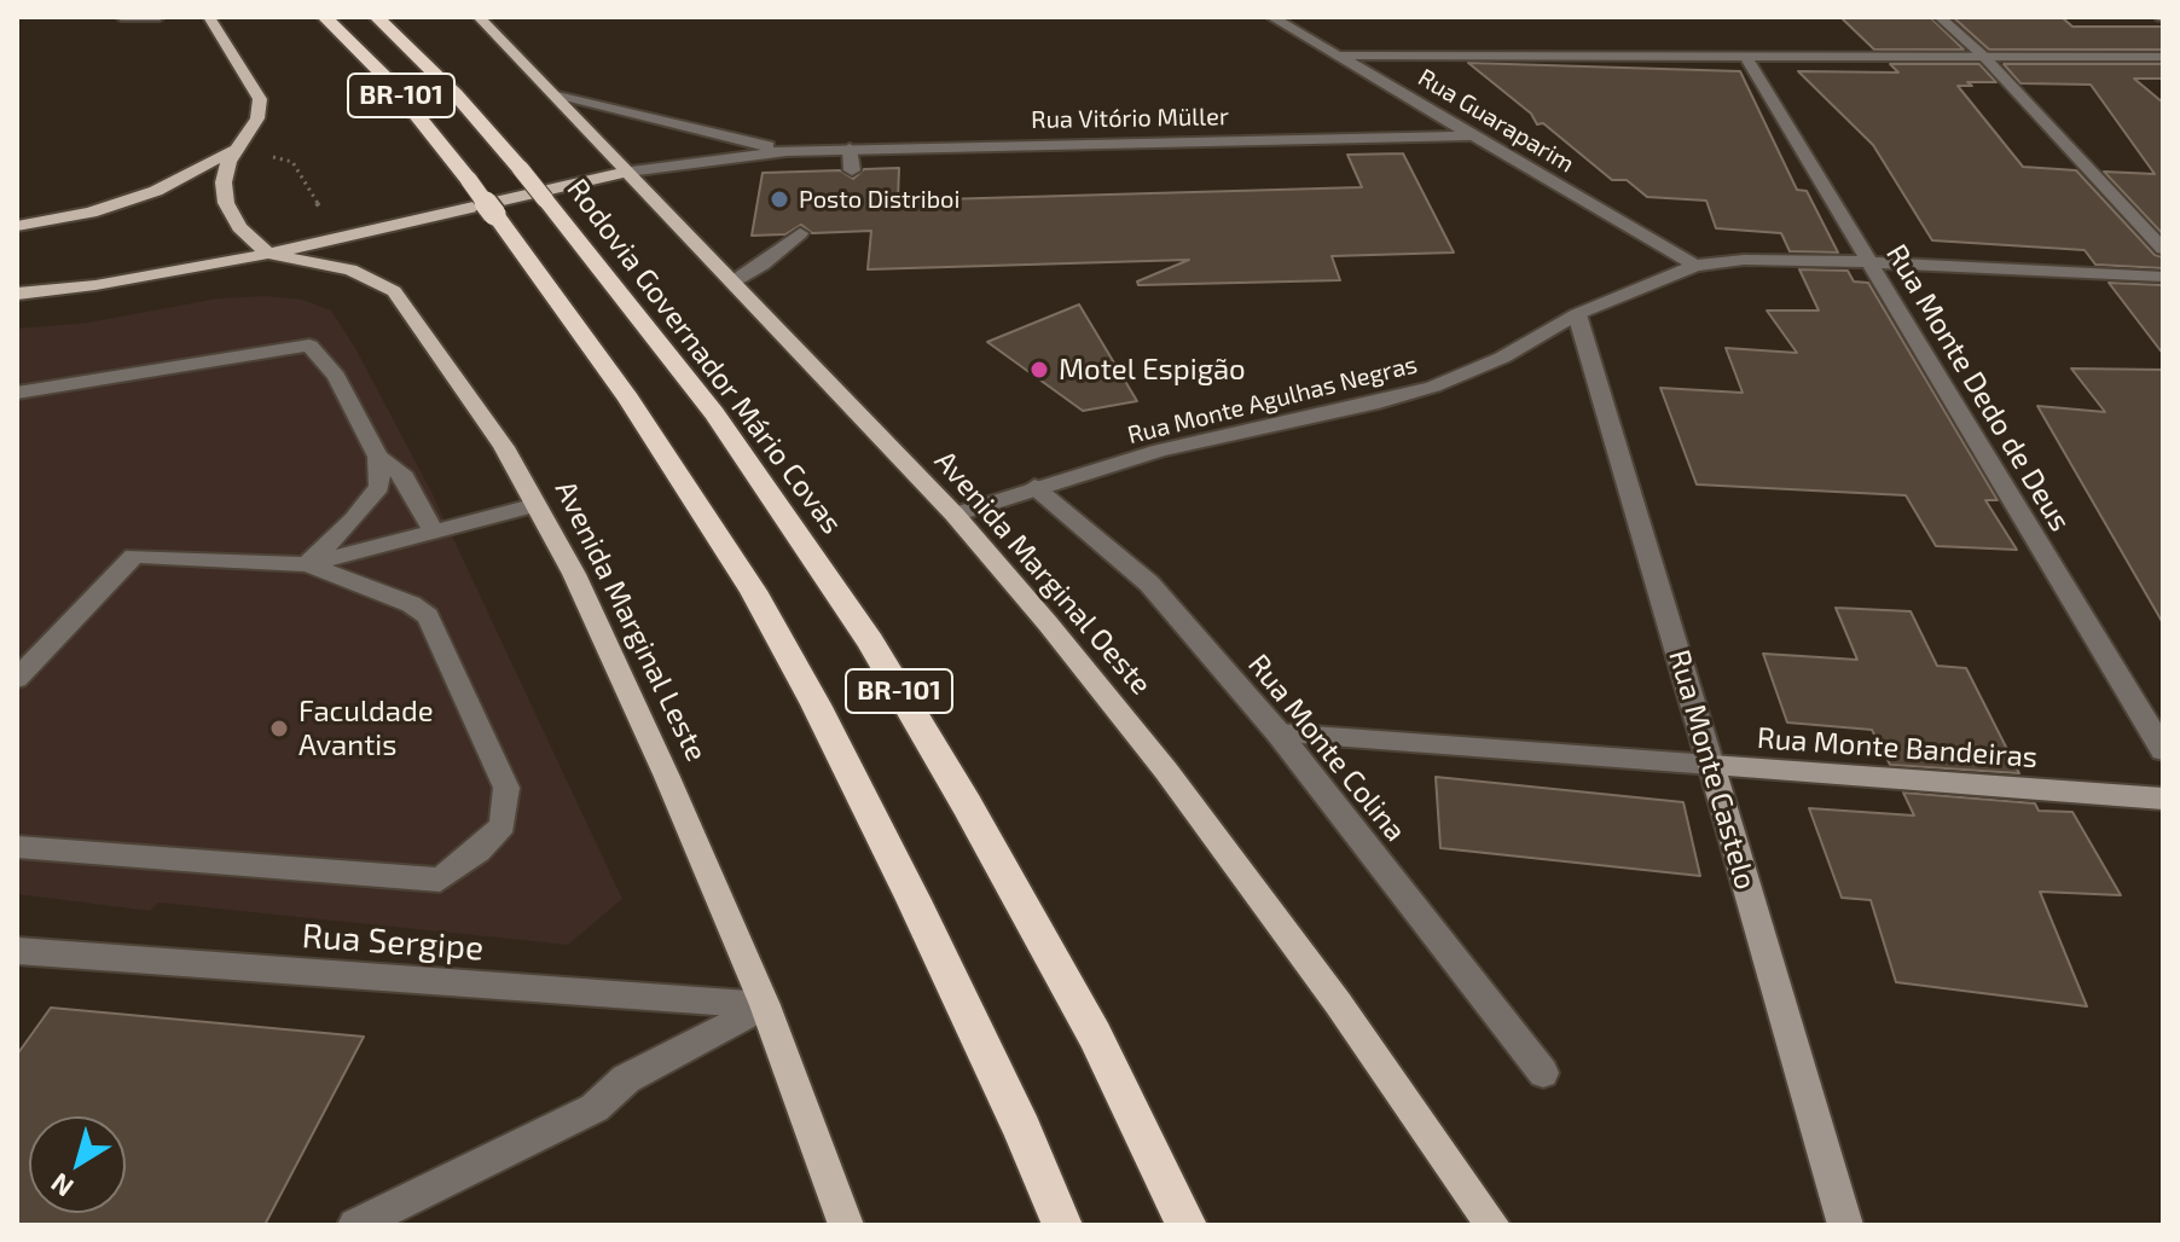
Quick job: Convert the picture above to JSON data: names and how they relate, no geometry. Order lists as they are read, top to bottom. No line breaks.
{"streets":{"highway":["BR-101","Rodovia Governador Mário Covas"],"main road":["Rua Vitório Müller","Avenida Marginal Oeste","Avenida Marginal Leste","Rua Monte Bandeiras","Rua Monte Castelo"],"street":["Rua Guaraparim","Rua Monte Dedo de Deus","Rua Monte Agulhas Negras","Rua Monte Colina","Rua Sergipe"]},"crossings":[["Rua Vitório Müller","Rua Guaraparim"],["Rua Vitório Müller","Avenida Marginal Oeste"],["Rua Vitório Müller","Avenida Marginal Leste"],["Rua Guaraparim","Rua Monte Agulhas Negras"],["Rua Monte Dedo de Deus","Rua Monte Agulhas Negras"],["Rua Monte Agulhas Negras","Avenida Marginal Oeste"],["Rua Monte Agulhas Negras","Rua Monte Colina"],["Rua Monte Agulhas Negras","Rua Monte Castelo"],["Avenida Marginal Leste","Rua Sergipe"],["Rua Monte Colina","Rua Monte Bandeiras"],["Rua Monte Bandeiras","Rua Monte Castelo"]],"places":["Posto Distriboi","Motel Espigão","Faculdade Avantis"],"north":"bottom left"}
